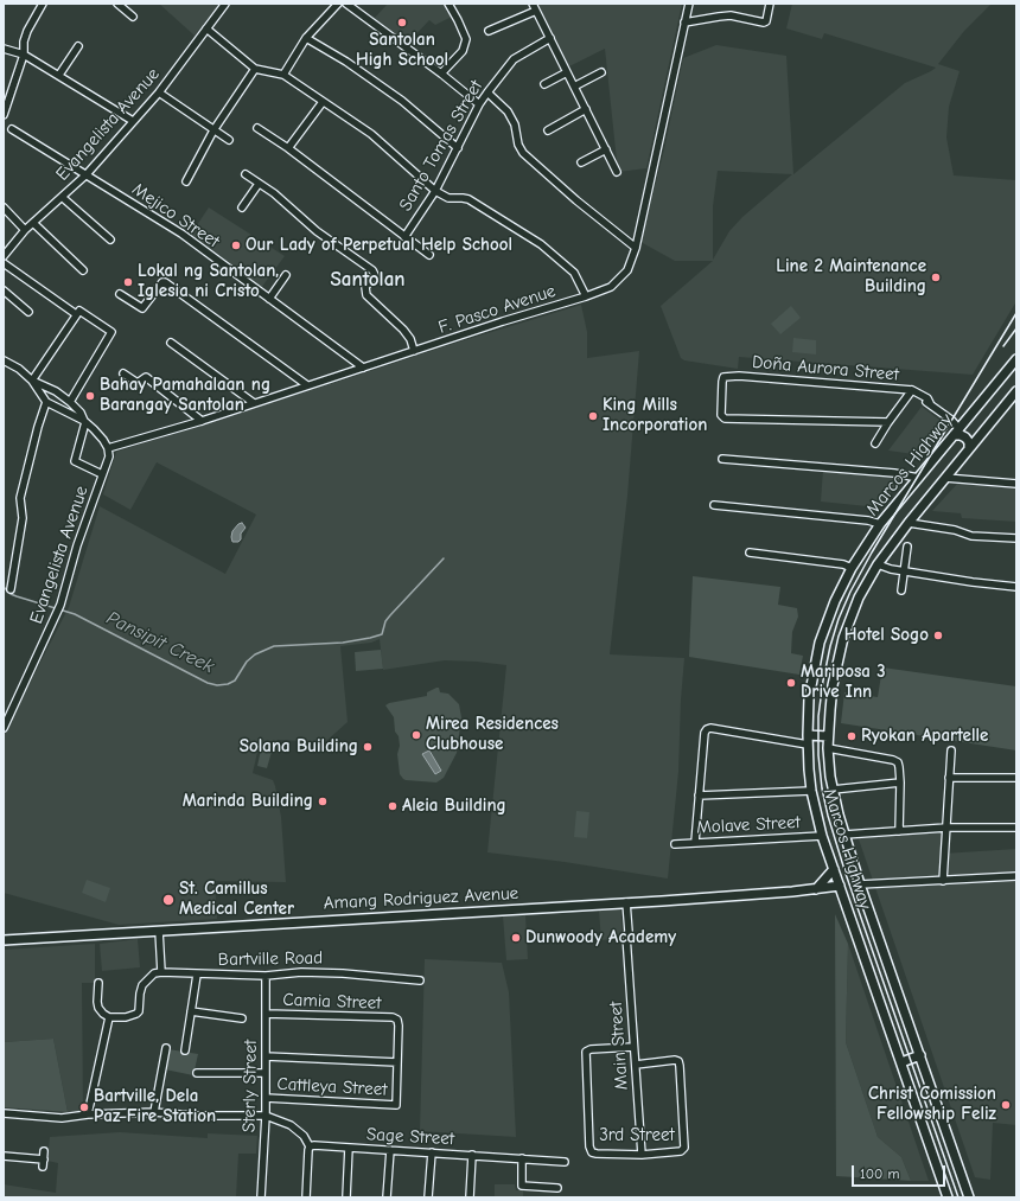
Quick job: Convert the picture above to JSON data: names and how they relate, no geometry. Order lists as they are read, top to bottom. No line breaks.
{"streets":{"main road":["Marcos Highway","Amang Rodriguez Avenue"],"street":["Evangelista Avenue","Santo Tomas Street","Mejico Street","F. Pasco Avenue","Doña Aurora Street","Molave Street","Bartville Road","Camia Street","Main Street","Sterly Street","Cattleya Street","3rd Street","Sage Street"]},"crossings":[["Evangelista Avenue","Mejico Street"],["Evangelista Avenue","F. Pasco Avenue"],["Mejico Street","F. Pasco Avenue"],["Doña Aurora Street","Marcos Highway"],["Marcos Highway","Molave Street"],["Marcos Highway","Amang Rodriguez Avenue"],["Amang Rodriguez Avenue","Main Street"],["Bartville Road","Sterly Street"],["Camia Street","Sterly Street"],["Camia Street","Cattleya Street"],["Main Street","3rd Street"],["Sterly Street","Cattleya Street"]],"districts":["Santolan"],"water":["Pansipit Creek"],"places":["Santolan High School","Our Lady of Perpetual Help School","Line 2 Maintenance Building","Lokal ng Santolan, Iglesia ni Cristo","Bahay Pamahalaan ng Barangay Santolan","King Mills Incorporation","Hotel Sogo","Mariposa 3 Drive Inn","Mirea Residences Clubhouse","Ryokan Apartelle","Solana Building","Marinda Building","Aleia Building","St. Camillus Medical Center","Dunwoody Academy","Christ Comission Fellowship Feliz","Bartville, Dela Paz Fire Station"],"scale_bar":"100 m"}
